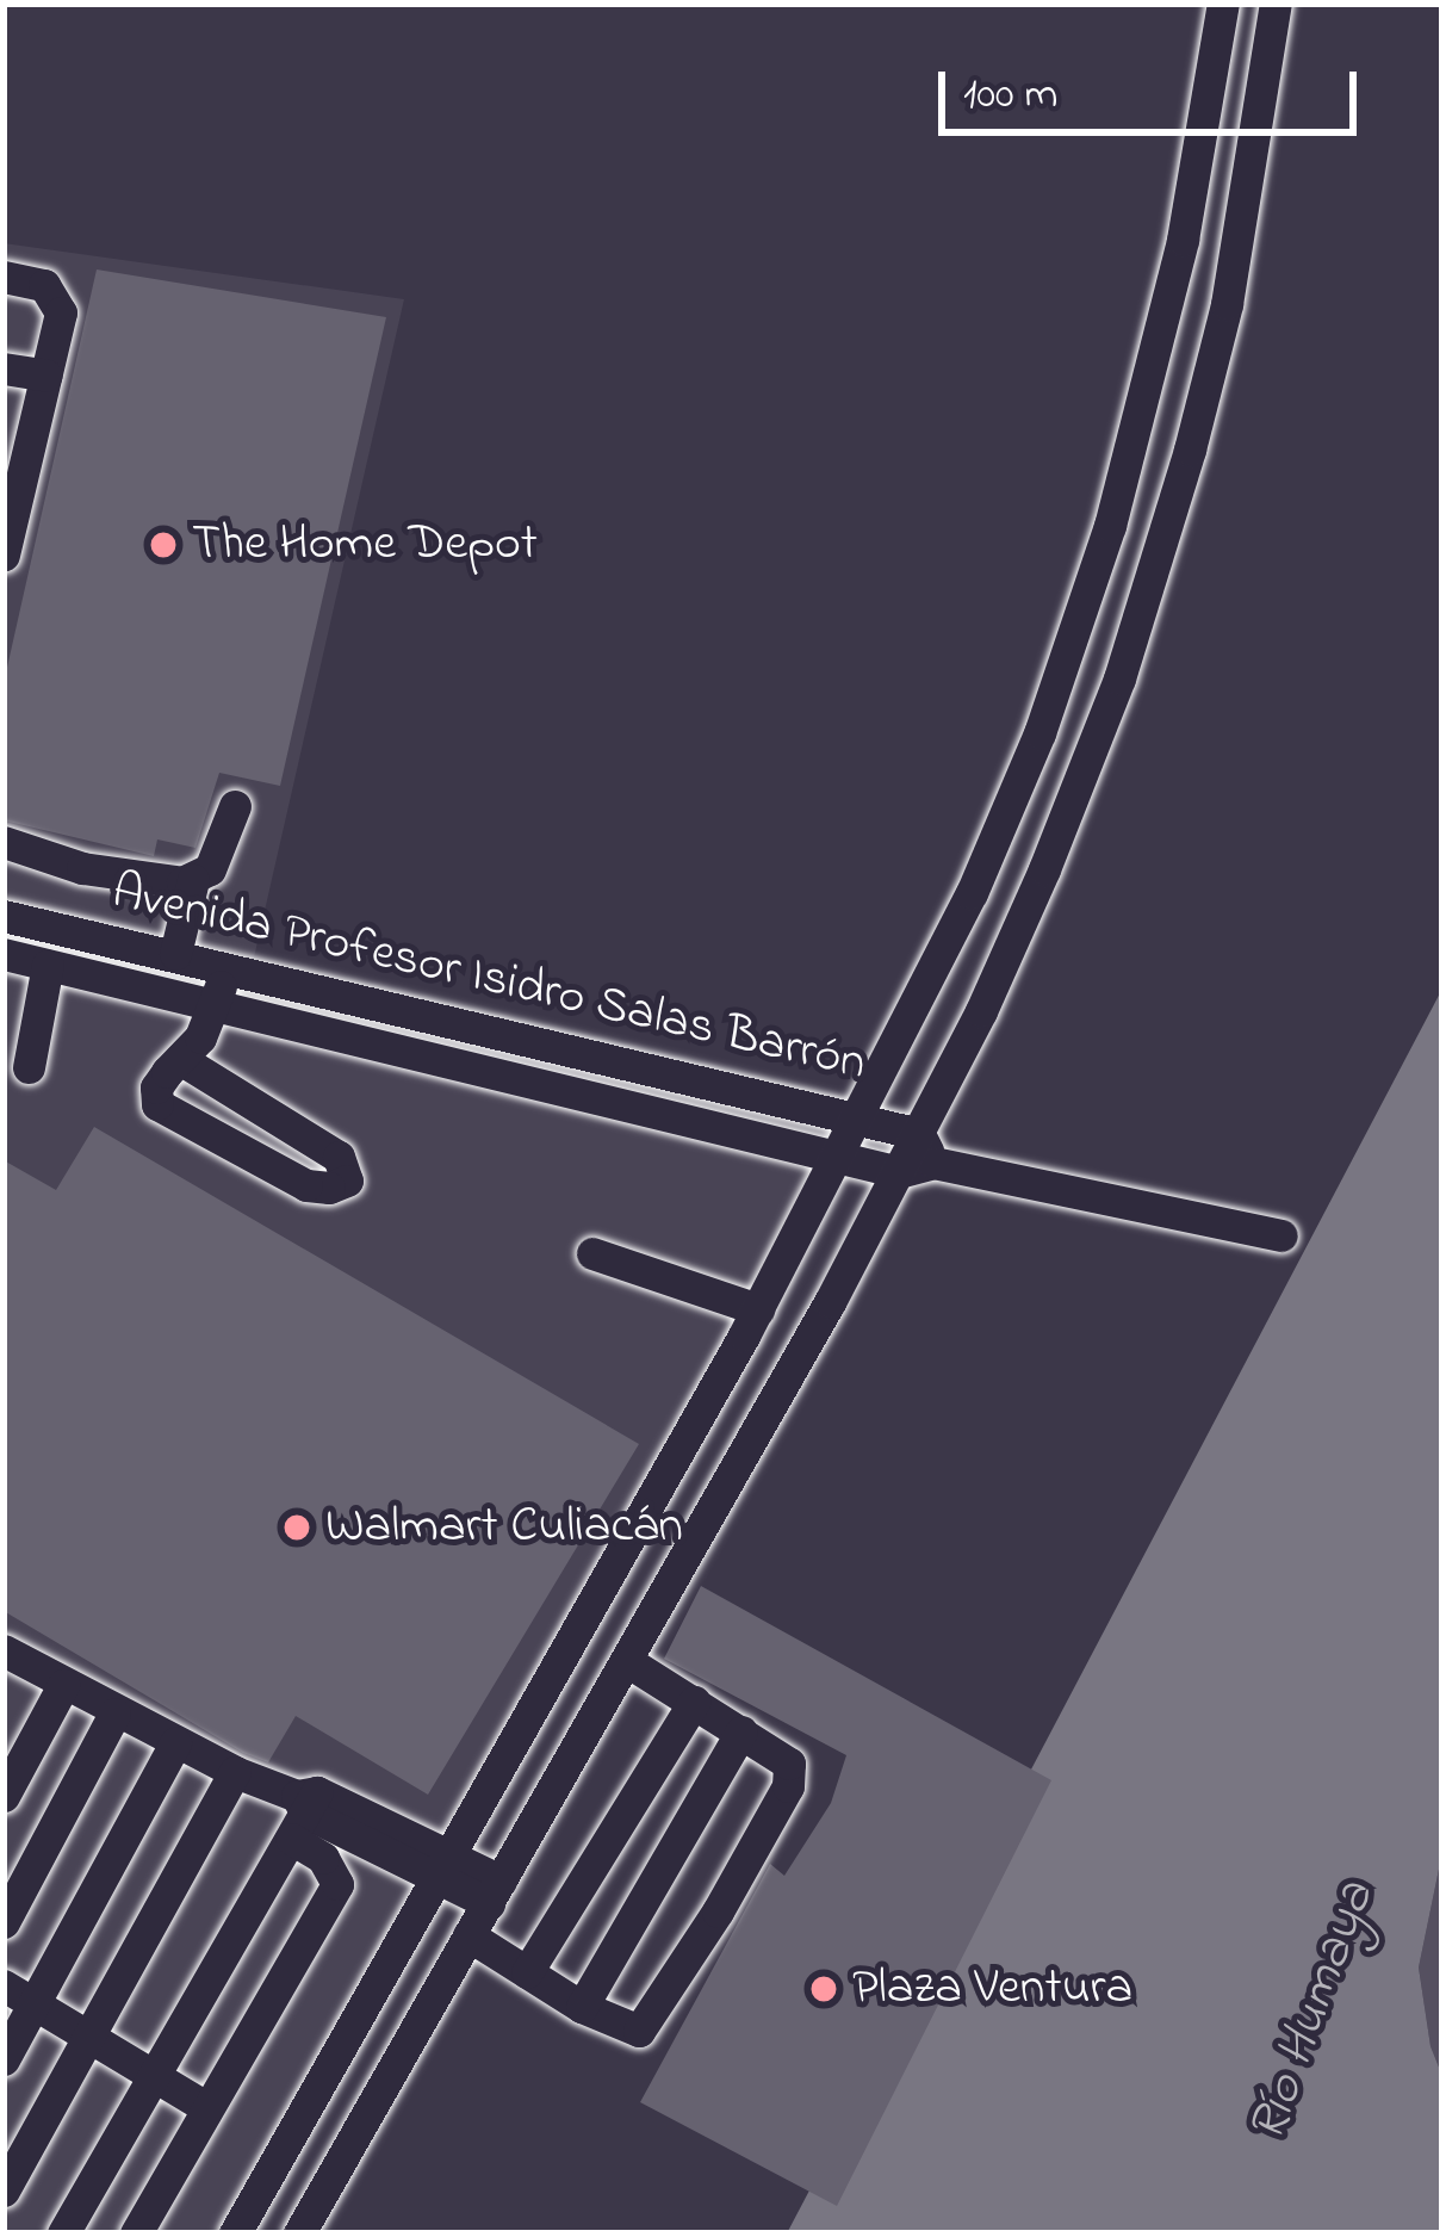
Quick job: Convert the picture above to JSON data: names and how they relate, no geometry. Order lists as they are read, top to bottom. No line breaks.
{"streets":{"street":["Avenida Profesor Isidro Salas Barrón"]},"water":["Río Humaya"],"places":["The Home Depot","Walmart Culiacán","Plaza Ventura"],"scale_bar":"100 m"}
